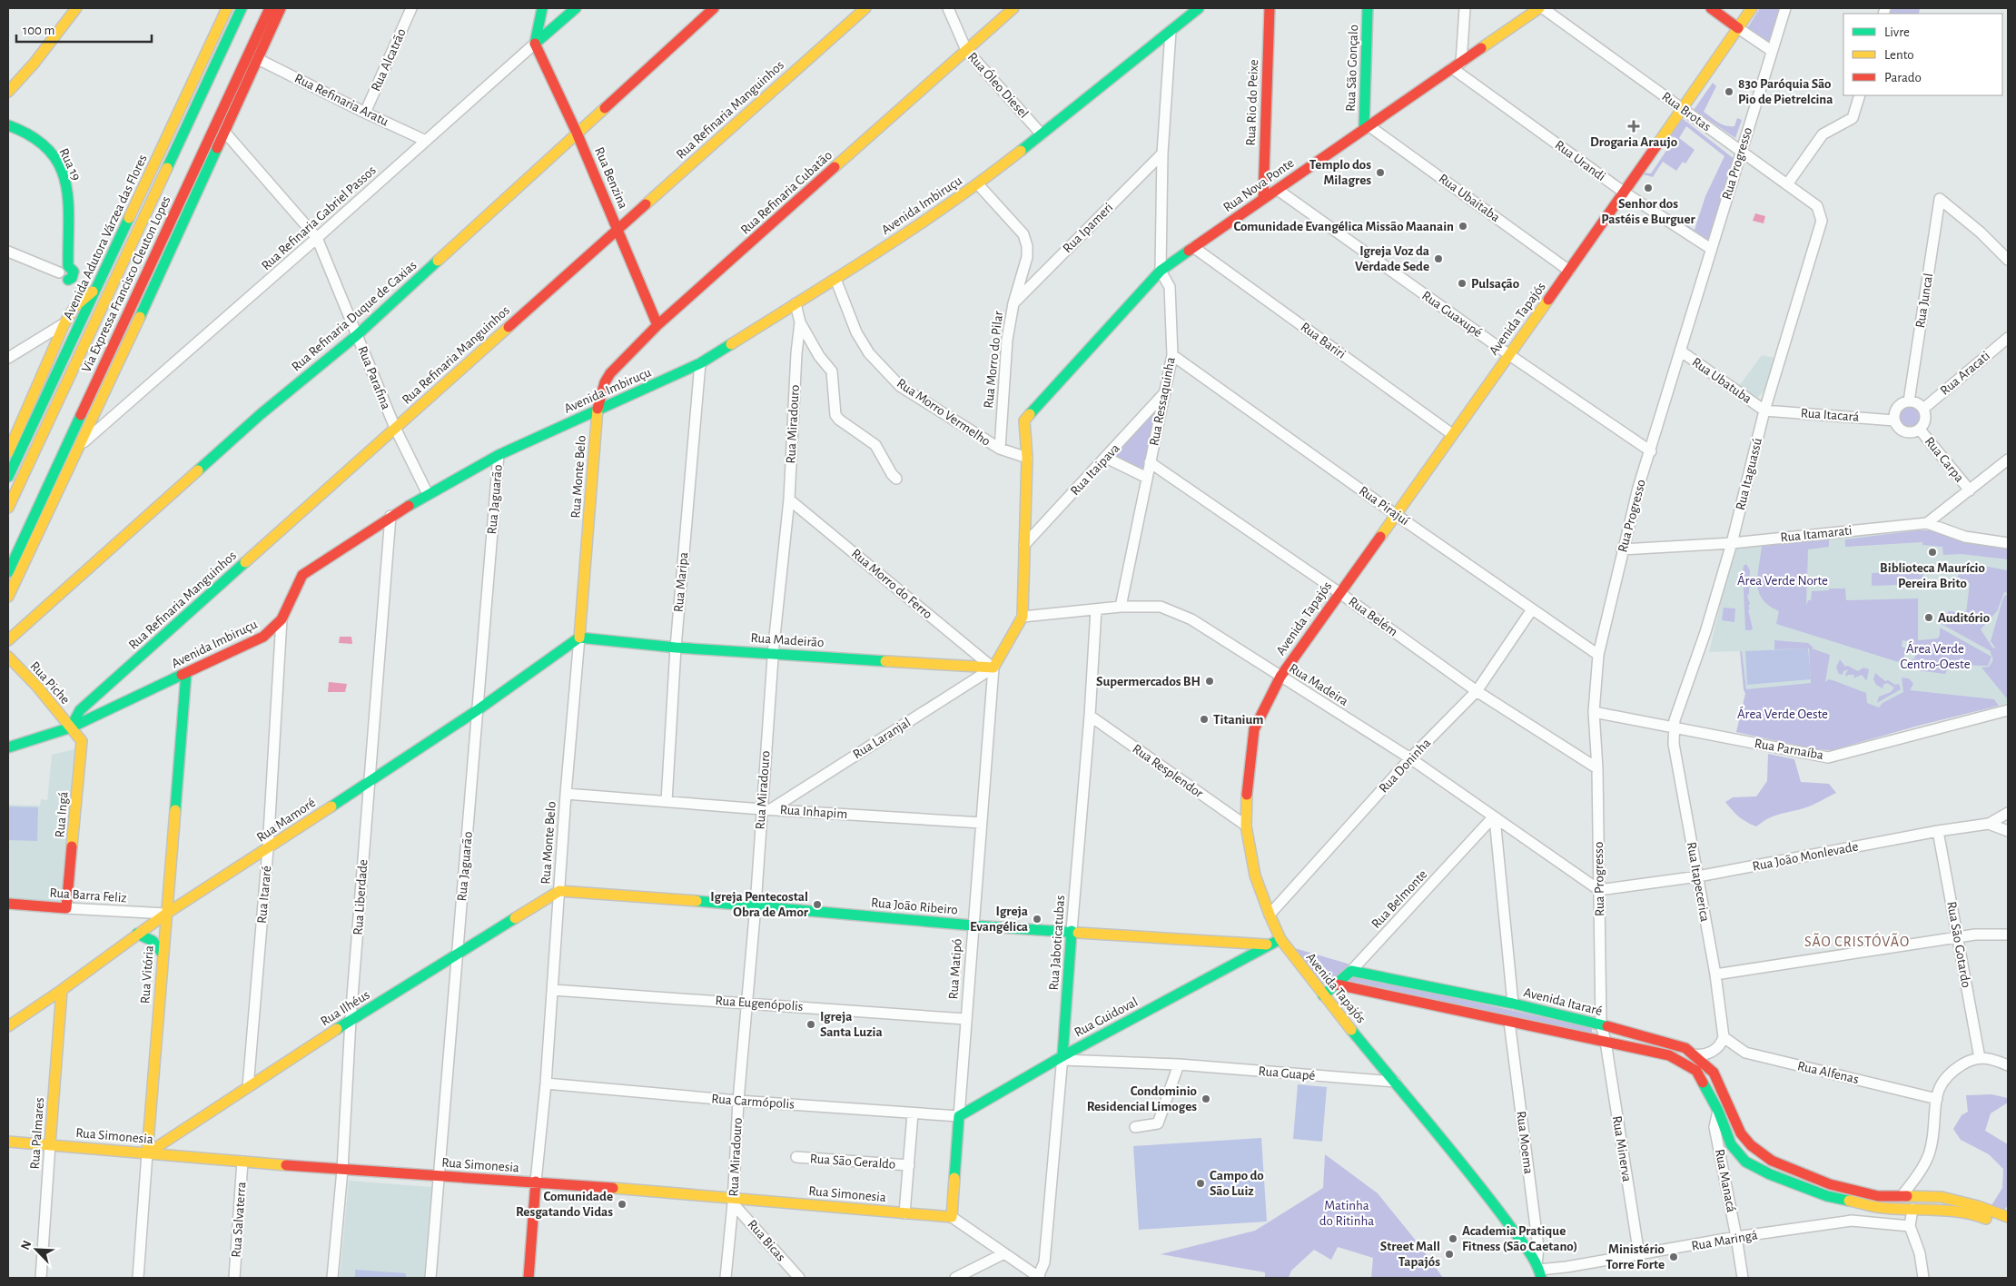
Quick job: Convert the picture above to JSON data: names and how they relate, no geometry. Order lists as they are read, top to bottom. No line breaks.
{"streets":{"main road":["Rua São Gonçalo","Rua Rio do Peixe","Rua Refinaria Manguinhos","Rua 19","Rua Benzina","Rua Nova Ponte","Rua Refinaria Cubatão","Avenida Imbiruçu","Rua Refinaria Gabriel Passos","Avenida Adutora Várzea das Flores","Via Expressa Francisco Cleuton Lopes","Rua Refinaria Duque de Caxias","Avenida Tapajós","Rua Monte Belo","Rua Madeirão","Rua Piche","Rua Ingá","Rua Mamoré","Rua Barra Feliz","Rua Belmonte","Rua João Ribeiro","Rua Jaboticatubas","Rua Matipó","Rua Vitória","Avenida Itararé","Rua Ilhéus","Rua Guidoval","Rua Palmares","Rua Simonesia"],"street":["Rua Alcatrão","Rua Óleo Diesel","Rua Refinaria Aratu","Rua Brotas","Rua Urandi","Rua Progresso","Rua Ubaitaba","Rua Ipameri","Rua Juncal","Rua Guaxupé","Rua Bariri","Rua Morro do Pilar","Rua Aracati","Rua Parafina","Rua Ubatuba","Rua Ressaquinha","Rua Morro Vermelho","Rua Itacará","Rua Miradouro","Rua Carpa","Rua Itaipava","Rua Itaguassú","Rua Jaguarão","Rua Pirajuí","Rua Itamarati","Rua Maripa","Rua Morro do Ferro","Rua Belém","Rua Madeira","Rua Laranjal","Rua Parnaíba","Rua Doninha","Rua Resplendor","Rua Inhapim","Rua João Monlevade","Rua Itapecerica","Rua Itararé","Rua Liberdade","Rua São Gotardo","Rua Eugenópolis","Rua Alfenas","Rua Guapé","Rua Carmópolis","Rua Moema","Rua Minerva","Rua São Geraldo","Rua Manacá","Rua Salvaterra","Rua Bicas","Rua Maringá"]},"crossings":[["Rua Alcatrão","Rua Refinaria Aratu"],["Rua São Gonçalo","Rua Nova Ponte"],["Rua São Gonçalo","Rua Ubaitaba"],["Rua Óleo Diesel","Rua Refinaria Cubatão"],["Rua Óleo Diesel","Avenida Imbiruçu"],["Rua Refinaria Aratu","Rua Refinaria Gabriel Passos"],["Rua Rio do Peixe","Rua Nova Ponte"],["Rua Refinaria Manguinhos","Rua Benzina"],["Rua Refinaria Manguinhos","Avenida Imbiruçu"],["Rua Refinaria Manguinhos","Rua Parafina"],["Rua Refinaria Manguinhos","Rua Piche"],["Rua Refinaria Manguinhos","Rua Ingá"],["Rua Brotas","Rua Progresso"],["Rua Brotas","Avenida Tapajós"],["Rua Brotas","Rua Itaguassú"],["Rua Urandi","Rua Progresso"],["Rua Urandi","Rua Nova Ponte"],["Rua Urandi","Avenida Tapajós"],["Rua Progresso","Rua Guaxupé"],["Rua Progresso","Rua Ubatuba"],["Rua Progresso","Rua Pirajuí"],["Rua Progresso","Rua Itamarati"],["Rua Progresso","Rua Belém"],["Rua Progresso","Rua Madeira"],["Rua Progresso","Rua Parnaíba"],["Rua Progresso","Rua João Monlevade"],["Rua Progresso","Avenida Itararé"],["Rua Progresso","Rua Minerva"],["Rua Benzina","Rua Refinaria Cubatão"],["Rua Benzina","Rua Refinaria Gabriel Passos"],["Rua Benzina","Rua Refinaria Duque de Caxias"],["Rua Nova Ponte","Rua Ubaitaba"],["Rua Nova Ponte","Rua Guaxupé"],["Rua Nova Ponte","Rua Bariri"],["Rua Nova Ponte","Rua Ressaquinha"],["Rua Nova Ponte","Rua Morro Vermelho"],["Rua Refinaria Cubatão","Avenida Imbiruçu"],["Rua Refinaria Cubatão","Rua Monte Belo"],["Rua Ubaitaba","Avenida Tapajós"],["Avenida Imbiruçu","Rua Morro do Pilar"],["Avenida Imbiruçu","Rua Parafina"],["Avenida Imbiruçu","Rua Ressaquinha"],["Avenida Imbiruçu","Rua Morro Vermelho"],["Avenida Imbiruçu","Rua Miradouro"],["Avenida Imbiruçu","Rua Monte Belo"],["Avenida Imbiruçu","Rua Jaguarão"],["Avenida Imbiruçu","Rua Maripa"],["Avenida Imbiruçu","Rua Piche"],["Avenida Imbiruçu","Rua Ingá"],["Avenida Imbiruçu","Rua Itararé"],["Avenida Imbiruçu","Rua Liberdade"],["Avenida Imbiruçu","Rua Vitória"],["Rua Refinaria Gabriel Passos","Rua Parafina"],["Rua Ipameri","Rua Morro do Pilar"],["Rua Ipameri","Rua Ressaquinha"],["Rua Juncal","Rua Aracati"],["Rua Juncal","Rua Itacará"],["Rua Juncal","Rua Carpa"],["Rua Guaxupé","Avenida Tapajós"],["Rua Refinaria Duque de Caxias","Rua Parafina"],["Avenida Tapajós","Rua Bariri"],["Avenida Tapajós","Rua Pirajuí"],["Avenida Tapajós","Rua Belém"],["Avenida Tapajós","Rua Madeira"],["Avenida Tapajós","Rua Doninha"],["Avenida Tapajós","Rua Resplendor"],["Avenida Tapajós","Rua Belmonte"],["Avenida Tapajós","Rua Guidoval"],["Avenida Tapajós","Rua Guapé"],["Avenida Tapajós","Rua Moema"],["Avenida Tapajós","Rua Maringá"],["Rua Morro do Pilar","Rua Morro Vermelho"],["Rua Aracati","Rua Itacará"],["Rua Aracati","Rua Carpa"],["Rua Ubatuba","Rua Itacará"],["Rua Ubatuba","Rua Itaguassú"],["Rua Ressaquinha","Rua Itaipava"],["Rua Ressaquinha","Rua Pirajuí"],["Rua Ressaquinha","Rua Belém"],["Rua Ressaquinha","Rua Madeira"],["Rua Itacará","Rua Carpa"],["Rua Itacará","Rua Itaguassú"],["Rua Miradouro","Rua Morro do Ferro"],["Rua Miradouro","Rua Madeirão"],["Rua Miradouro","Rua Laranjal"],["Rua Miradouro","Rua Inhapim"],["Rua Miradouro","Rua João Ribeiro"],["Rua Miradouro","Rua Eugenópolis"],["Rua Miradouro","Rua Carmópolis"],["Rua Miradouro","Rua Simonesia"],["Rua Miradouro","Rua Bicas"],["Rua Itaguassú","Rua Itamarati"],["Rua Itaguassú","Rua Parnaíba"],["Rua Itaguassú","Rua Itapecerica"],["Rua Monte Belo","Rua Madeirão"],["Rua Monte Belo","Rua Inhapim"],["Rua Monte Belo","Rua Mamoré"],["Rua Monte Belo","Rua João Ribeiro"],["Rua Monte Belo","Rua Eugenópolis"],["Rua Monte Belo","Rua Ilhéus"],["Rua Monte Belo","Rua Carmópolis"],["Rua Monte Belo","Rua Simonesia"],["Rua Jaguarão","Rua Mamoré"],["Rua Jaguarão","Rua Ilhéus"],["Rua Jaguarão","Rua Simonesia"],["Rua Pirajuí","Rua Doninha"],["Rua Maripa","Rua Madeirão"],["Rua Maripa","Rua Inhapim"],["Rua Morro do Ferro","Rua Madeirão"],["Rua Morro do Ferro","Rua Laranjal"],["Rua Morro do Ferro","Rua Matipó"],["Rua Belém","Rua Doninha"],["Rua Madeirão","Rua Laranjal"],["Rua Madeirão","Rua Mamoré"],["Rua Madeirão","Rua Matipó"],["Rua Piche","Rua Ingá"],["Rua Madeira","Rua Doninha"],["Rua Madeira","Rua João Monlevade"],["Rua Madeira","Rua Belmonte"],["Rua Madeira","Rua Jaboticatubas"],["Rua Laranjal","Rua Inhapim"],["Rua Laranjal","Rua Matipó"],["Rua Parnaíba","Rua Itapecerica"],["Rua Resplendor","Rua Jaboticatubas"],["Rua Inhapim","Rua Matipó"],["Rua Ingá","Rua Barra Feliz"],["Rua Mamoré","Rua Itararé"],["Rua Mamoré","Rua Barra Feliz"],["Rua Mamoré","Rua Liberdade"],["Rua Mamoré","Rua Vitória"],["Rua Mamoré","Rua Palmares"],["Rua João Monlevade","Rua Itapecerica"],["Rua João Monlevade","Rua São Gotardo"],["Rua Itapecerica","Rua Alfenas"],["Rua Itararé","Rua Ilhéus"],["Rua Barra Feliz","Rua Vitória"],["Rua Liberdade","Rua Ilhéus"],["Rua Liberdade","Rua Simonesia"],["Rua Belmonte","Avenida Itararé"],["Rua João Ribeiro","Rua Jaboticatubas"],["Rua João Ribeiro","Rua Matipó"],["Rua João Ribeiro","Rua Ilhéus"],["Rua João Ribeiro","Rua Guidoval"],["Rua Jaboticatubas","Rua Guidoval"],["Rua Jaboticatubas","Rua Guapé"],["Rua Matipó","Rua Eugenópolis"],["Rua Matipó","Rua Guidoval"],["Rua Matipó","Rua Carmópolis"],["Rua Matipó","Rua Simonesia"],["Rua Vitória","Rua Ilhéus"],["Rua Vitória","Rua Simonesia"],["Rua Ilhéus","Rua Simonesia"],["Rua Guidoval","Rua Guapé"],["Rua Guidoval","Rua Carmópolis"],["Rua Palmares","Rua Simonesia"],["Rua Simonesia","Rua Salvaterra"],["Rua Simonesia","Rua Bicas"],["Rua Moema","Rua Maringá"],["Rua Minerva","Rua Maringá"],["Rua Manacá","Rua Maringá"]],"districts":["SÃO CRISTÓVÃO"],"parks":["Área Verde Norte","Área Verde Centro-Oeste","Área Verde Oeste","Matinha do Ritinha"],"places":{"other":["830 Paróquia São Pio de Pietrelcina","Templo dos Milagres","Senhor dos Pastéis e Burguer","Comunidade Evangélica Missão Maanain","Igreja Voz da Verdade Sede","Pulsação","Biblioteca Maurício Pereira Brito","Auditório","Supermercados BH","Titanium","Igreja Pentecostal Obra de Amor","Igreja Evangélica","Igreja Santa Luzia","Condominio Residencial Limoges","Campo do São Luiz","Comunidade Resgatando Vidas","Academia Pratique Fitness (São Caetano)","Street Mall Tapajós","Ministério Torre Forte"],"health":["Drogaria Araujo"]},"legend":["Livre","Lento","Parado"],"scale_bar":"100 m","north":"top left"}
